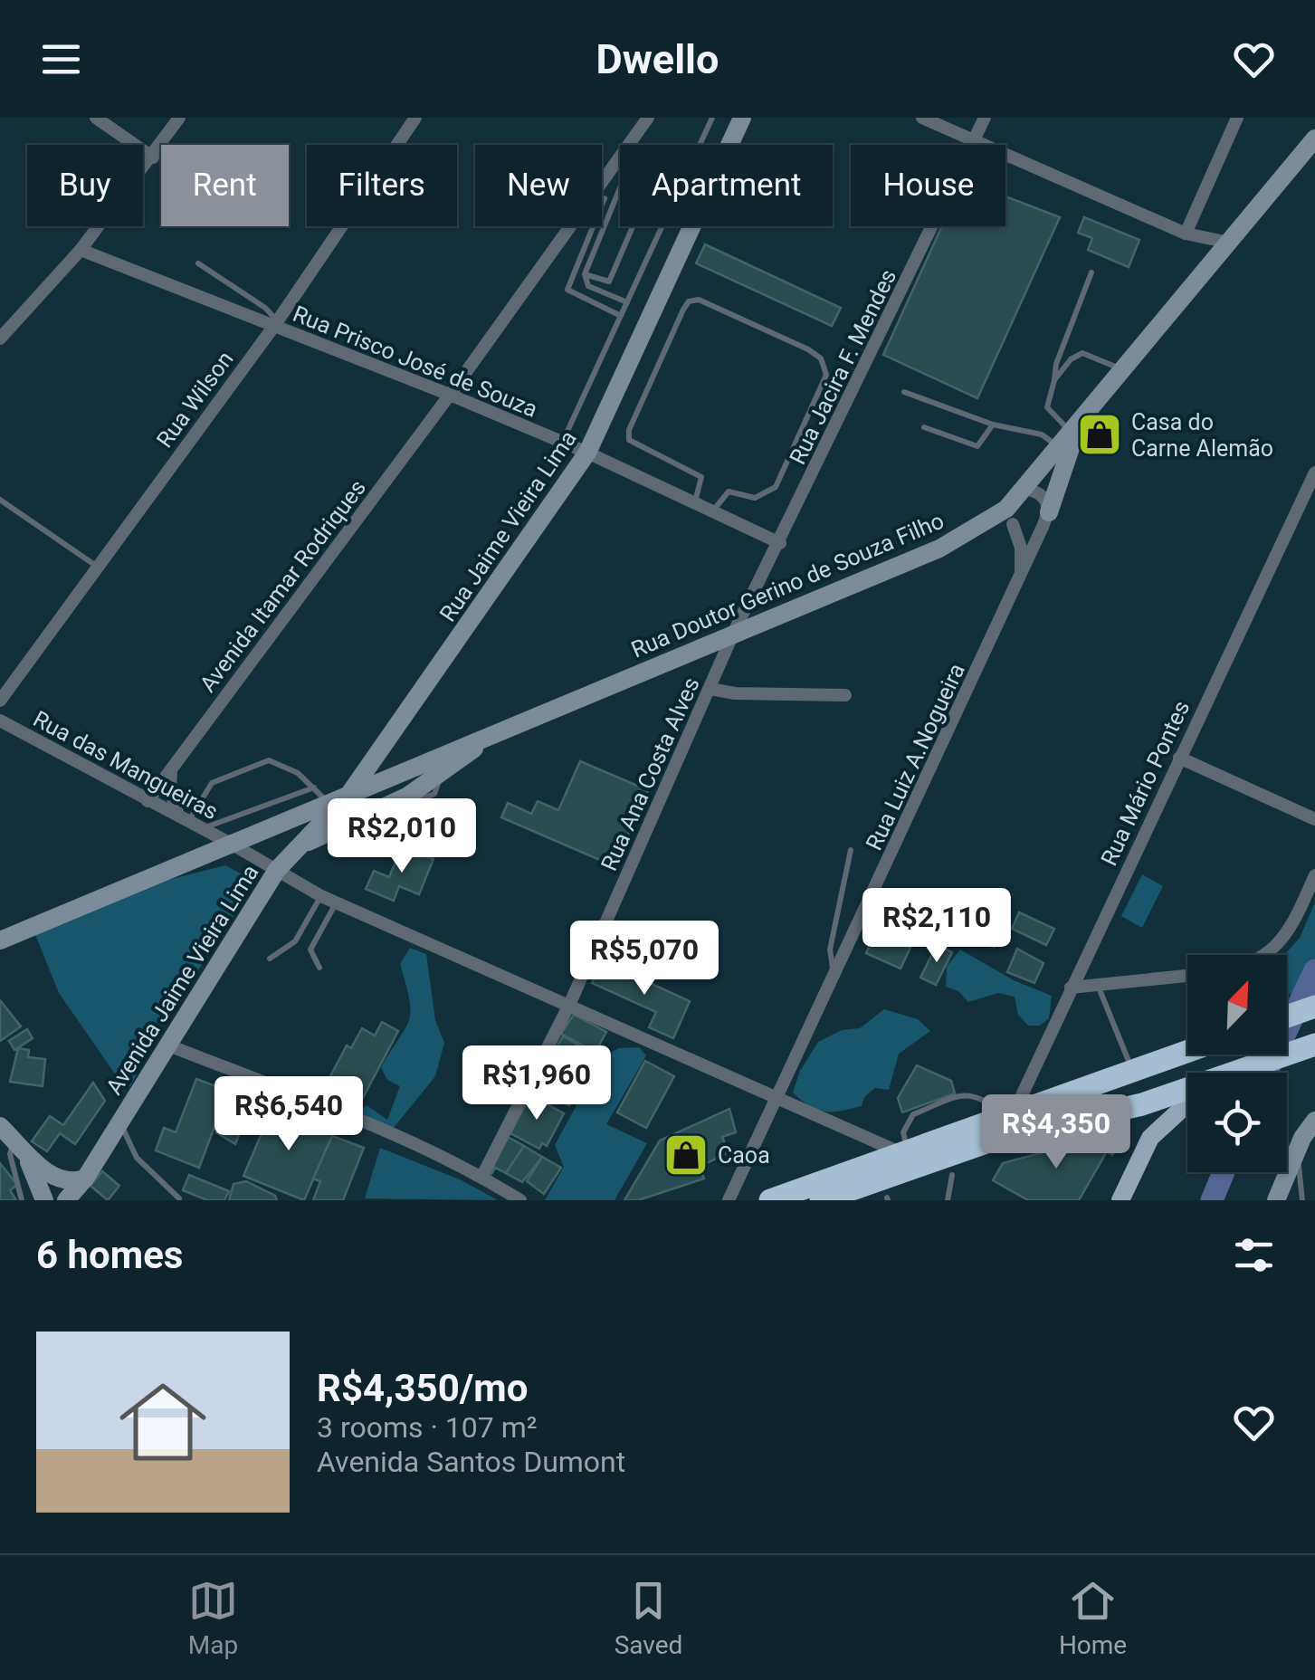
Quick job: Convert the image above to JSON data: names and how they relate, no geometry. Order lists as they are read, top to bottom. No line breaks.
{"streets":{"main road":["Rua Jaime Vieira Lima","Rua Doutor Gerino de Souza Filho","Avenida Jaime Vieira Lima"],"street":["Rua Prisco José de Souza","Rua Jacira F. Mendes","Rua Wilson","Avenida Itamar Rodriques","Rua Luiz A.Nogueira","Rua das Mangueiras","Rua Ana Costa Alves","Rua Mário Pontes"]},"crossings":[["Rua Prisco José de Souza","Rua Jacira F. Mendes"],["Rua Prisco José de Souza","Rua Wilson"],["Rua Prisco José de Souza","Rua Jaime Vieira Lima"],["Rua Prisco José de Souza","Avenida Itamar Rodriques"],["Rua Jacira F. Mendes","Rua Doutor Gerino de Souza Filho"],["Rua Jacira F. Mendes","Rua Ana Costa Alves"],["Rua Jaime Vieira Lima","Rua Doutor Gerino de Souza Filho"],["Rua Jaime Vieira Lima","Avenida Jaime Vieira Lima"],["Rua Doutor Gerino de Souza Filho","Rua das Mangueiras"],["Rua Doutor Gerino de Souza Filho","Rua Ana Costa Alves"],["Rua Doutor Gerino de Souza Filho","Avenida Jaime Vieira Lima"],["Avenida Itamar Rodriques","Rua das Mangueiras"],["Rua Luiz A.Nogueira","Rua das Mangueiras"],["Rua das Mangueiras","Rua Ana Costa Alves"],["Rua das Mangueiras","Avenida Jaime Vieira Lima"]],"places":{"shop":["Casa do Carne Alemão","Caoa"]},"north":"top right","page":{"header":"Dwello","chip":["Buy","Rent","Filters","New","Apartment","House"],"price":["R$2,010","R$2,110","R$5,070","R$1,960","R$6,540","R$4,350"],"heading":"6 homes","list":[{"name":"R$4,350/mo","note":"3 rooms · 107 m² · Avenida Santos Dumont"}],"tabs":["Map","Saved","Home"]}}
